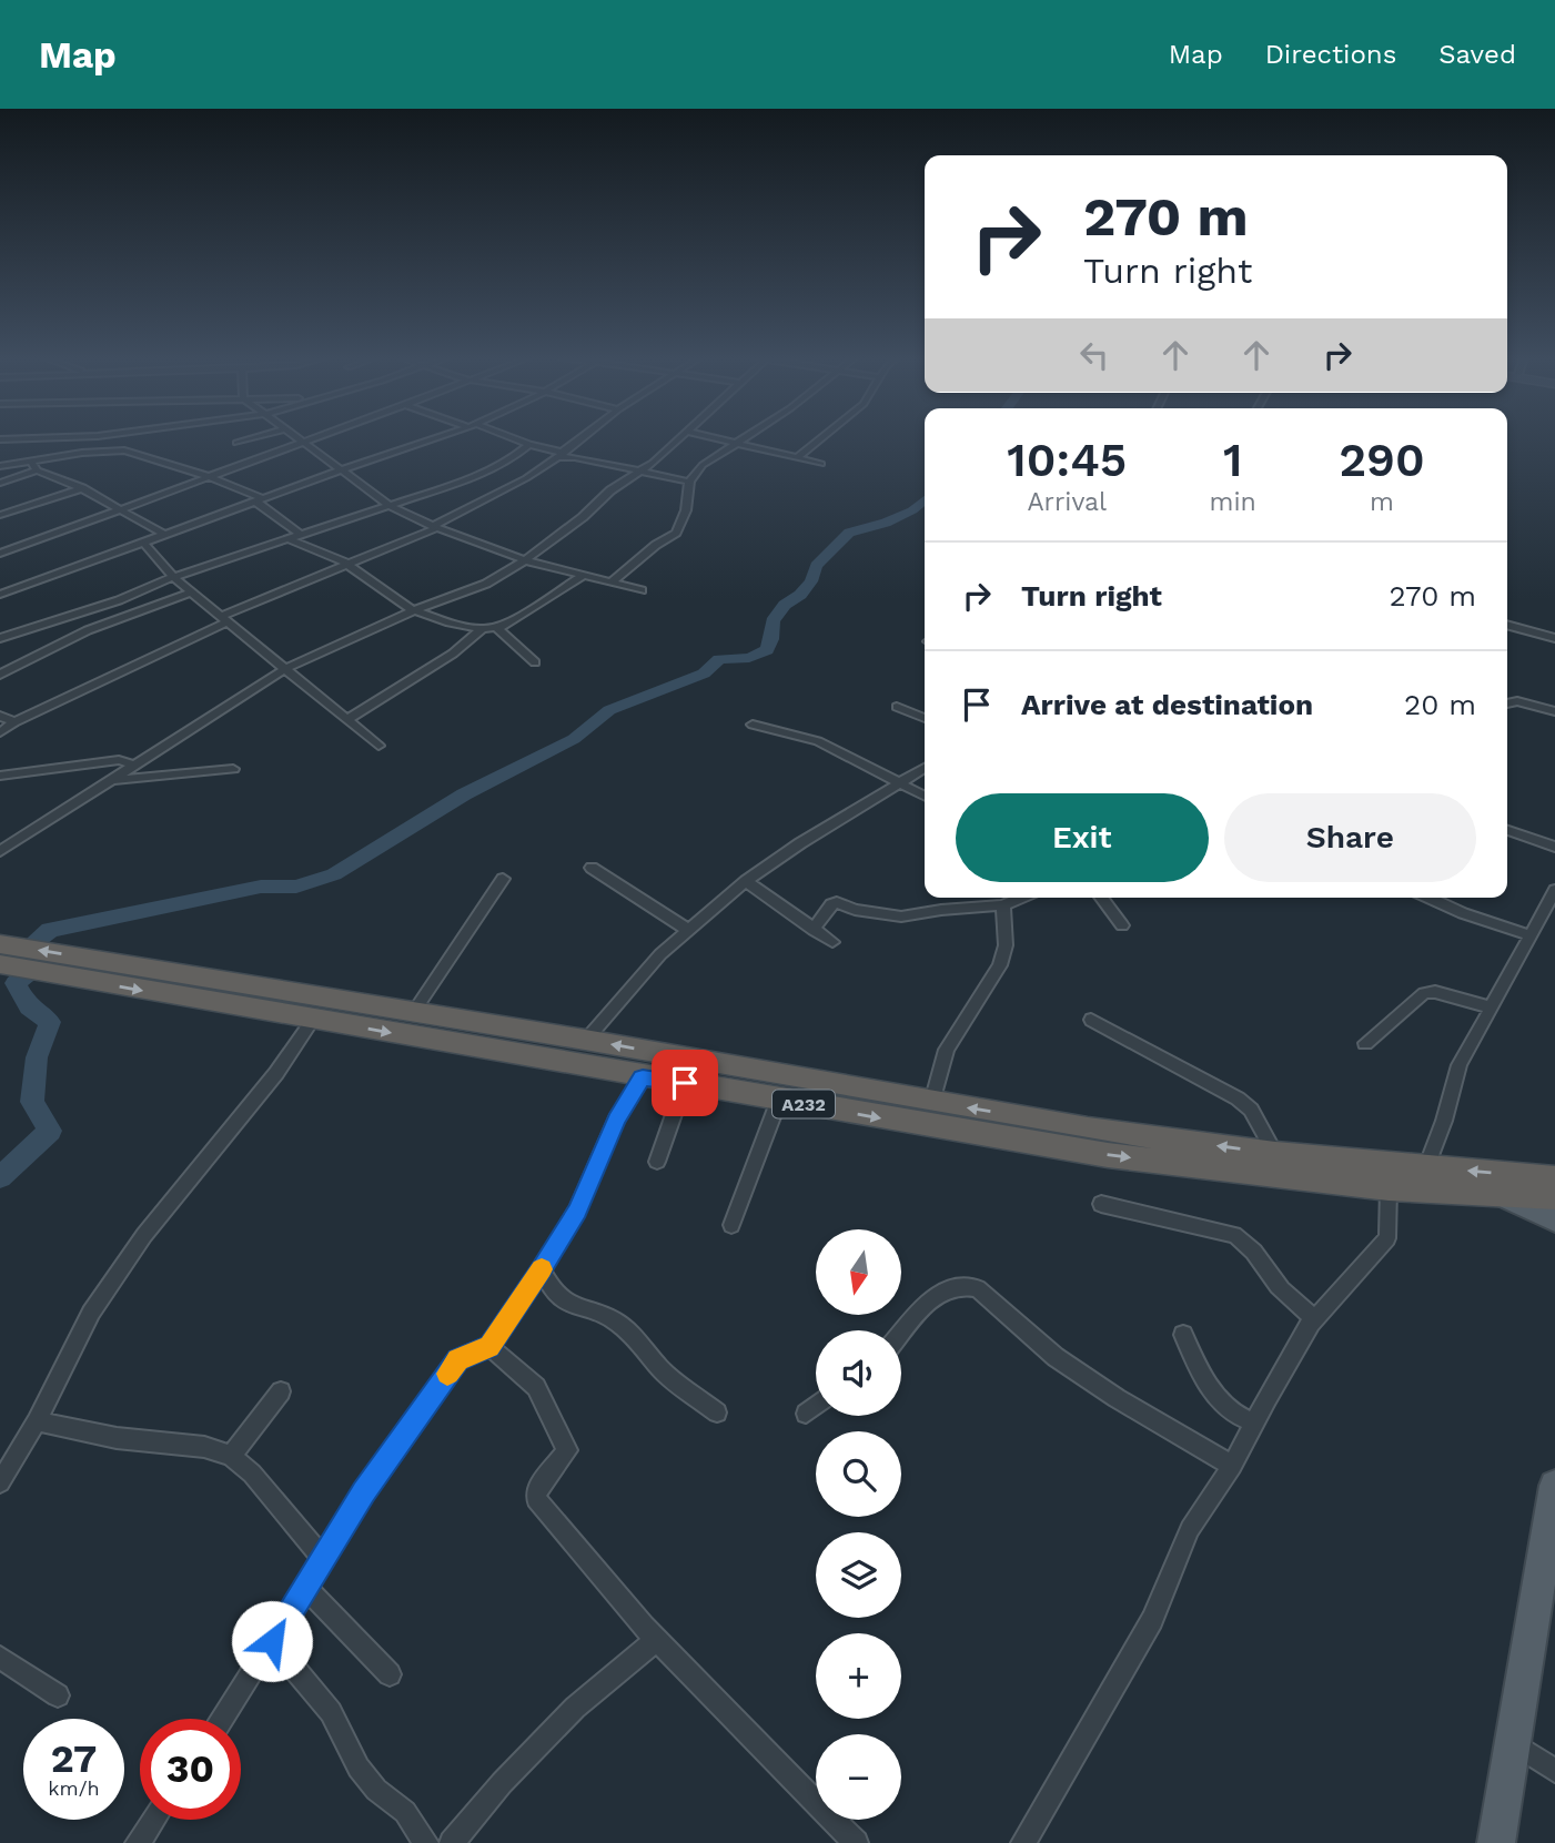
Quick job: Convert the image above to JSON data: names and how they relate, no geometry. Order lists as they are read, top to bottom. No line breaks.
{"streets":{"highway":["A232"]},"north":"bottom","page":{"header":"Map","nav":["Map","Directions","Saved"],"turn":["270 m","Turn right"],"eta":["10:45","Arrival","1","min","290","m"],"list":[{"name":"Turn right","value":"270 m"},{"name":"Arrive at destination","value":"20 m"}],"buttons":["Exit","Share"],"map_buttons":["+","−"],"speed":"27 km/h","limit":"30"}}
